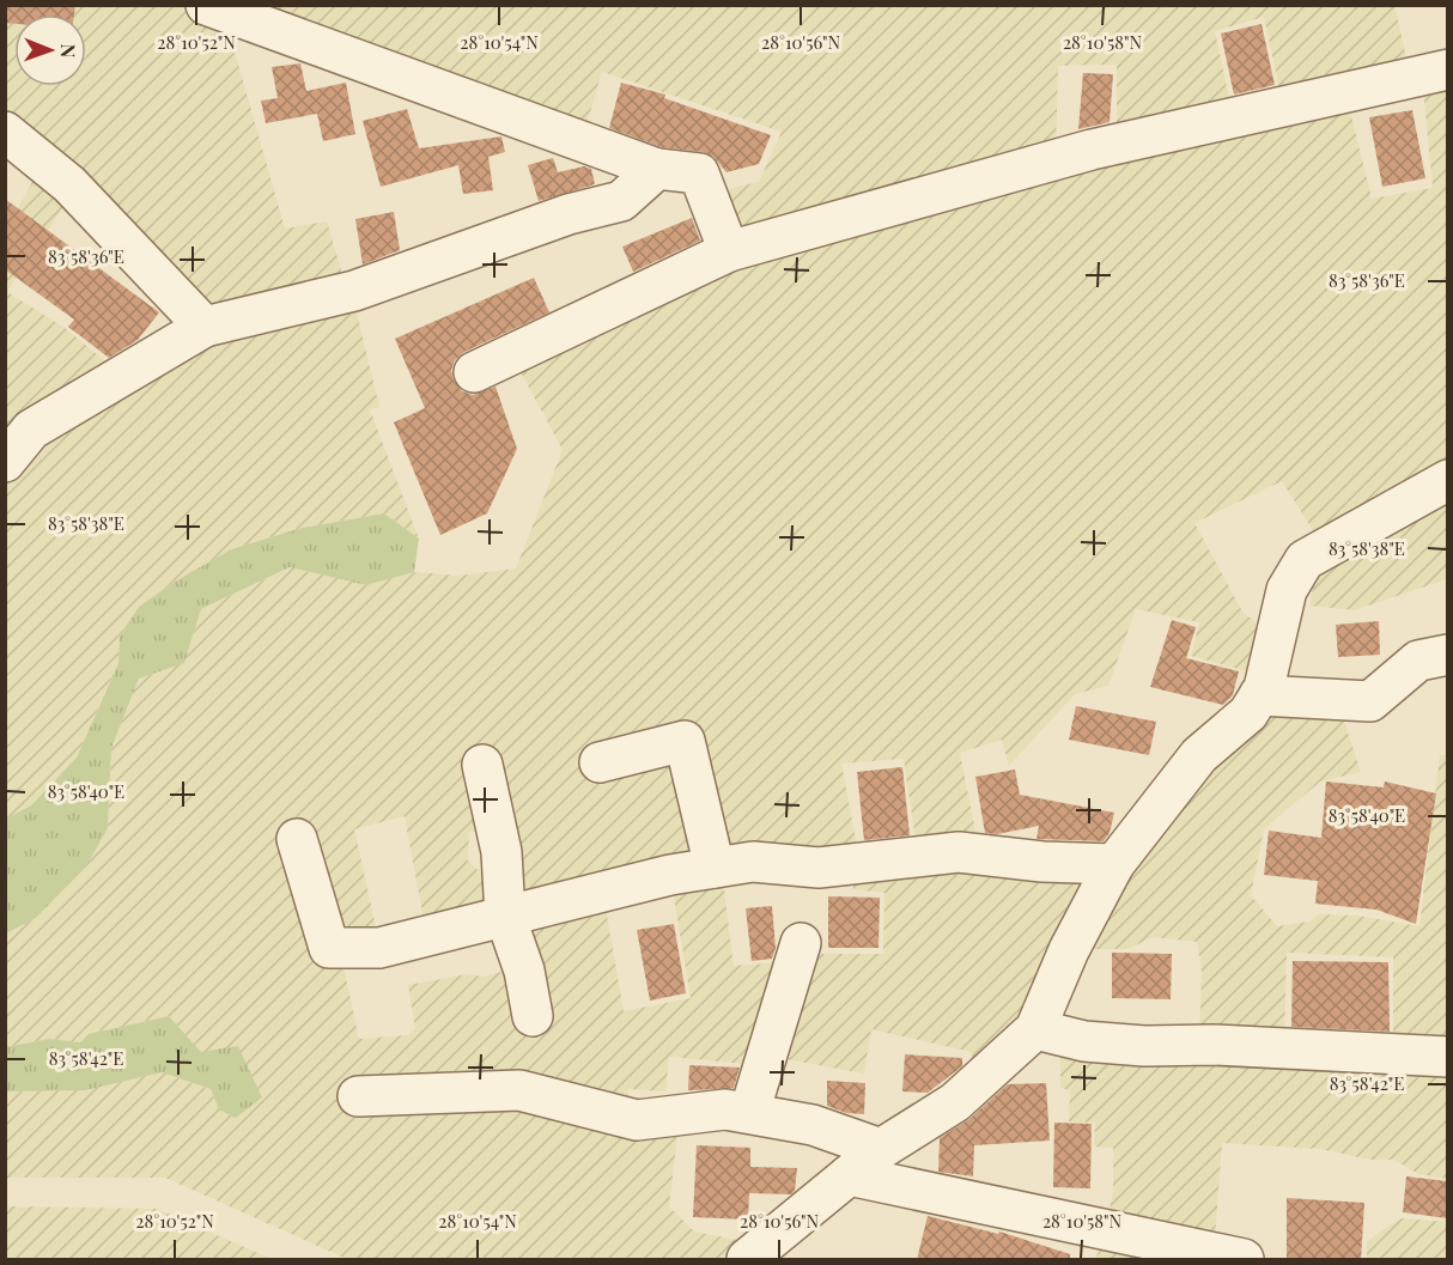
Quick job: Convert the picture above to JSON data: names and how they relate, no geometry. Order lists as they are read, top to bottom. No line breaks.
{"north":"right","coordinates":["28°10'52\"N","28°10'54\"N","28°10'56\"N","28°10'58\"N","83°58'36\"E","83°58'38\"E","83°58'40\"E","83°58'42\"E"]}
